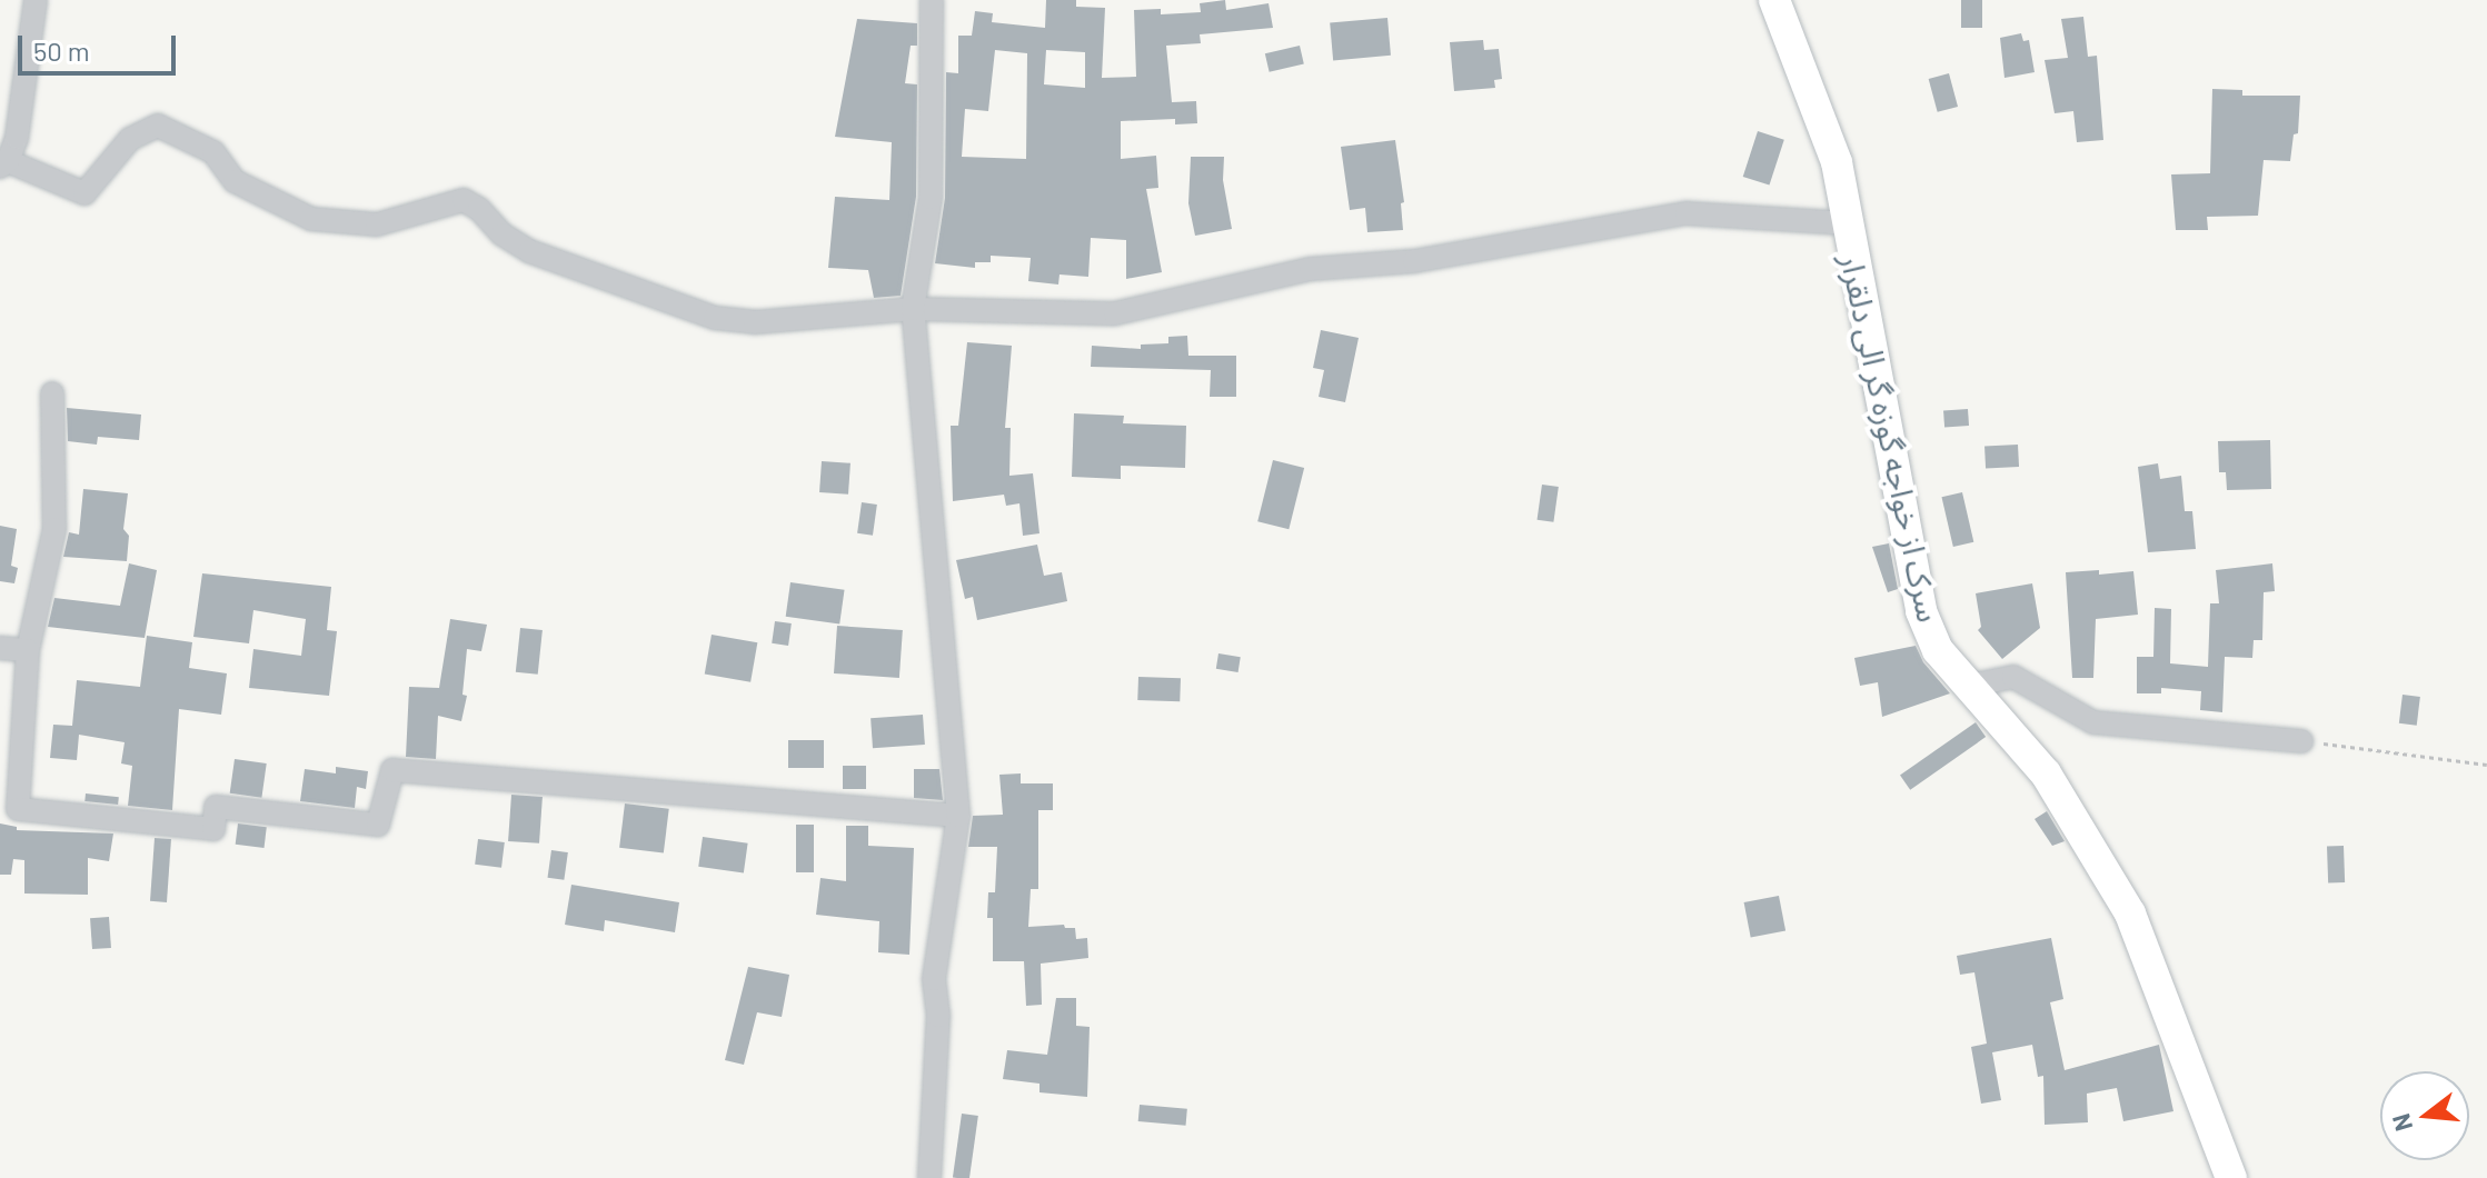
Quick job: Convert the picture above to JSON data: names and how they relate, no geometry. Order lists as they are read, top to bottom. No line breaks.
{"streets":{"street":["سرک از خواجه گوزه گر الی دلقرار"]},"scale_bar":"50 m","north":"left"}
